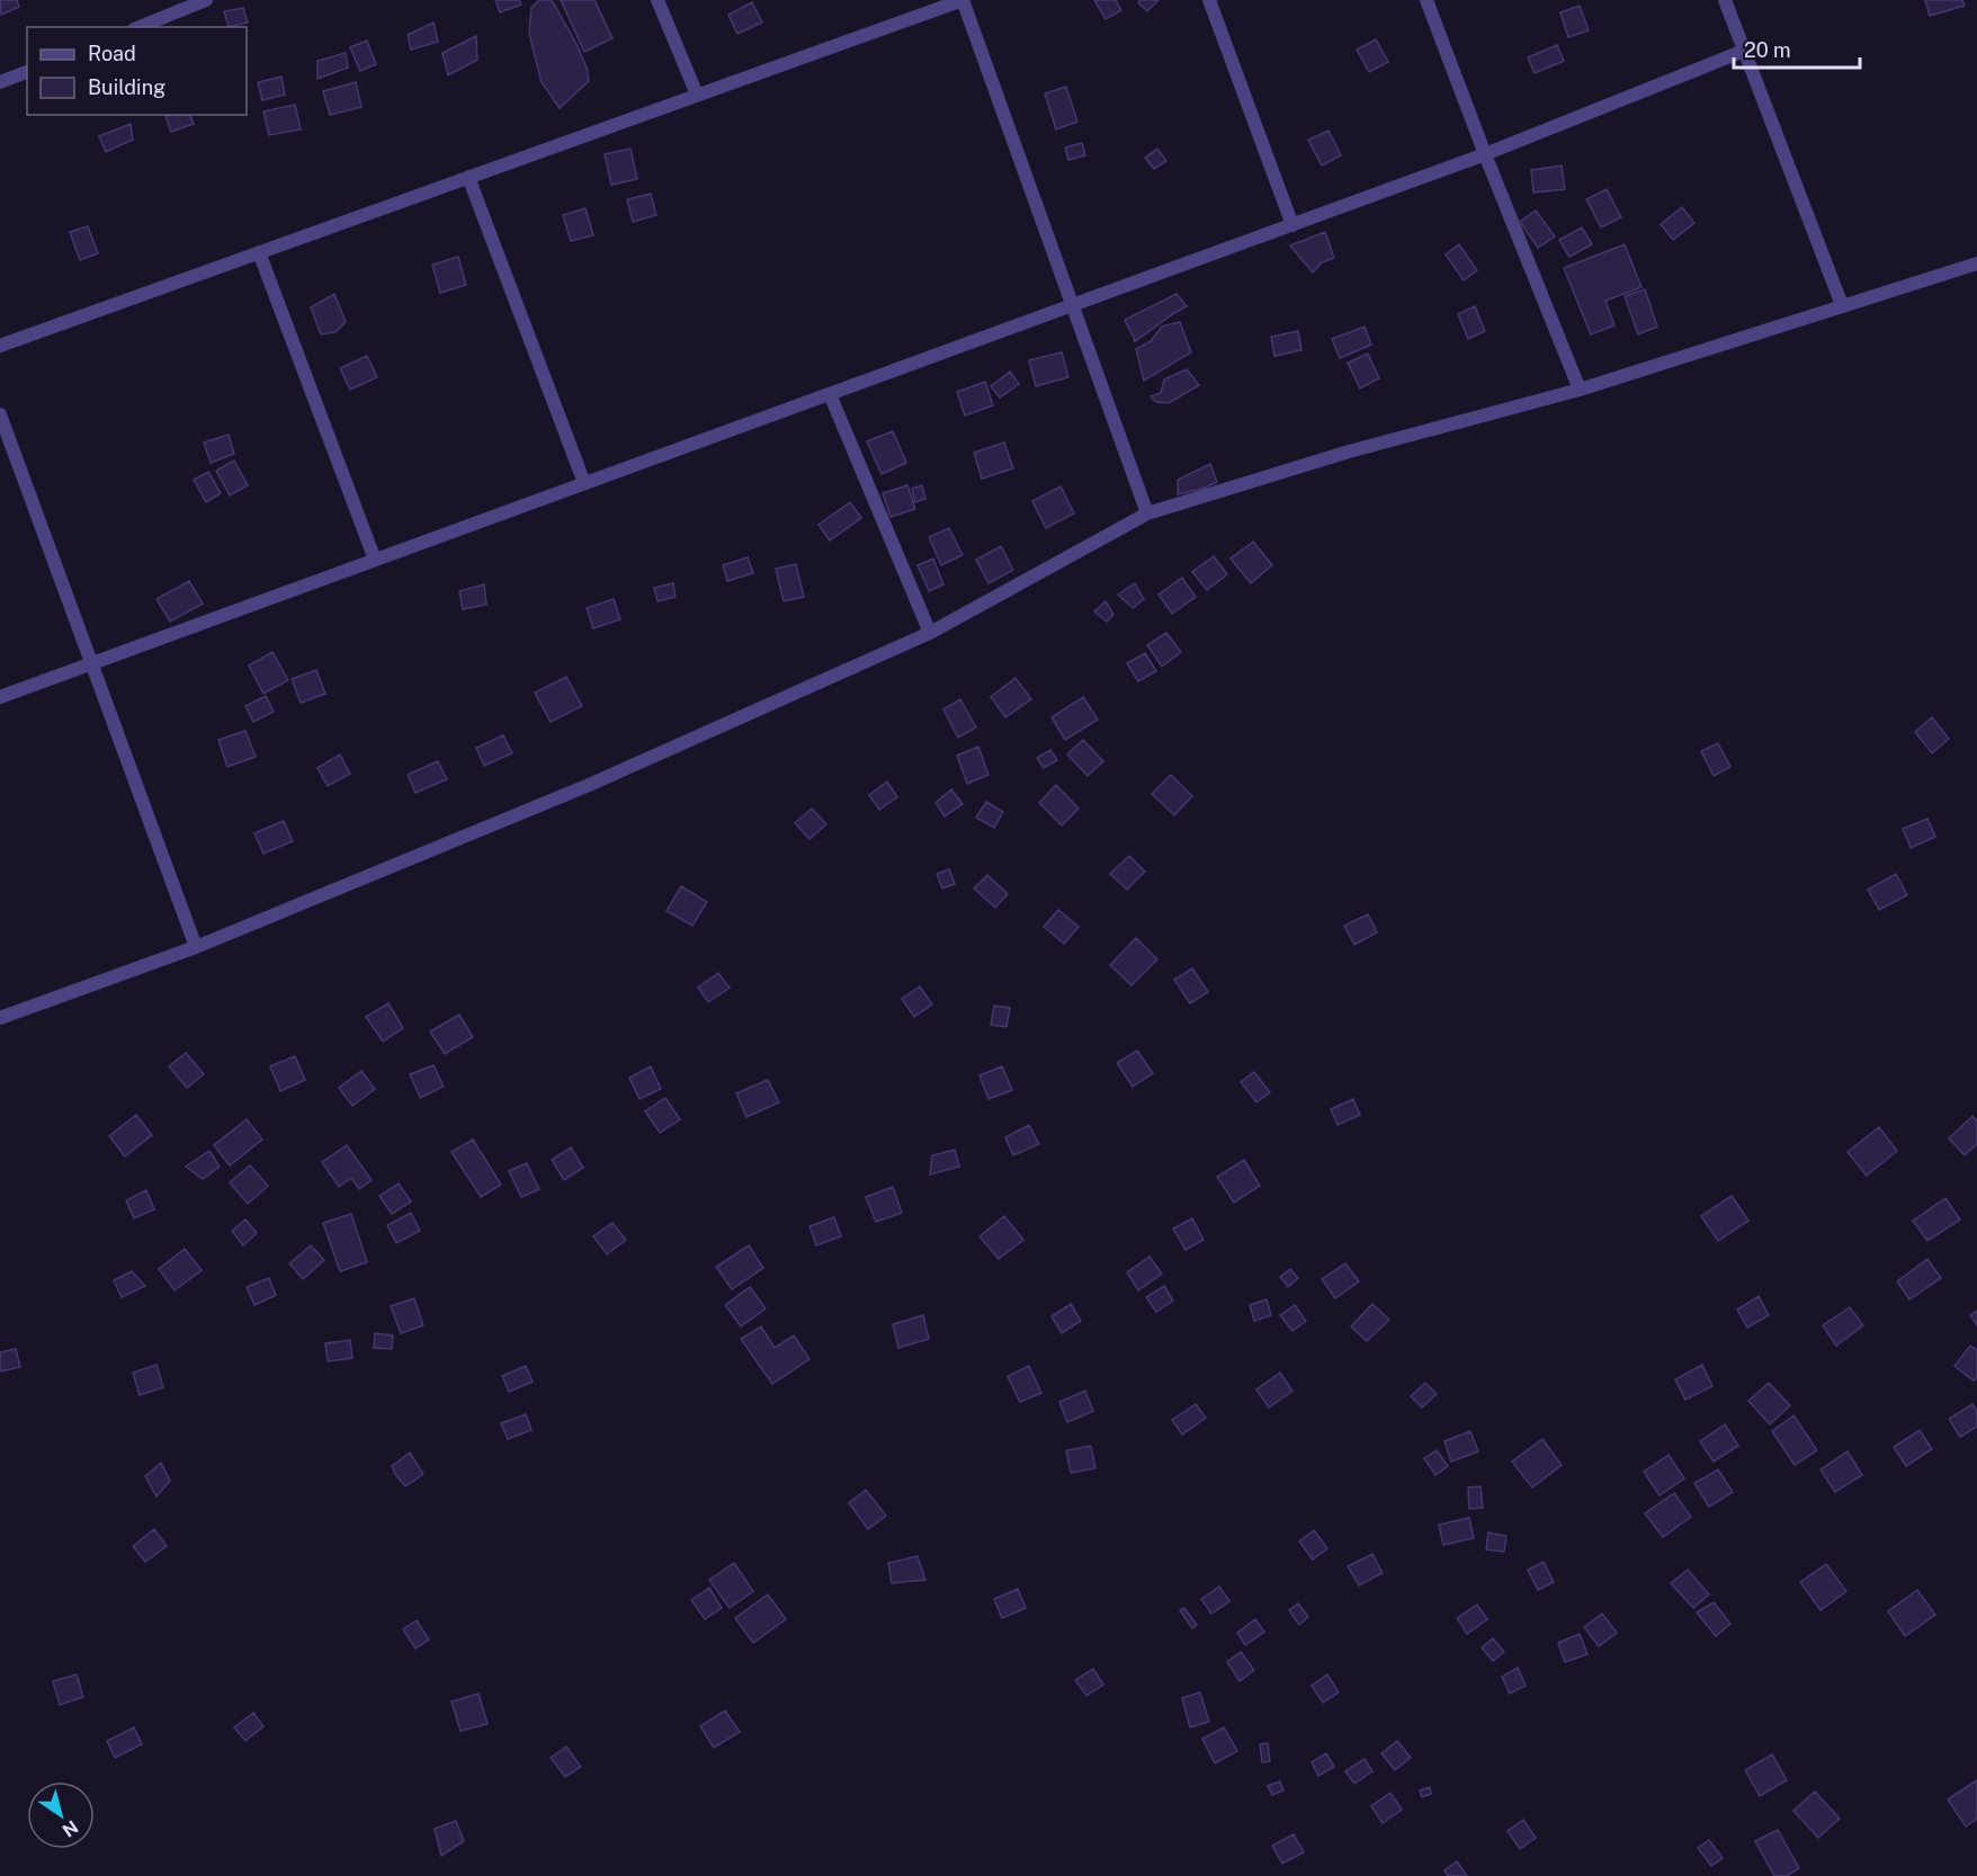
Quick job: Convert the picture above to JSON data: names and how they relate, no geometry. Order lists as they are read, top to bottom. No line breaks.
{"legend":["Road","Building"],"scale_bar":"20 m","north":"bottom right"}
